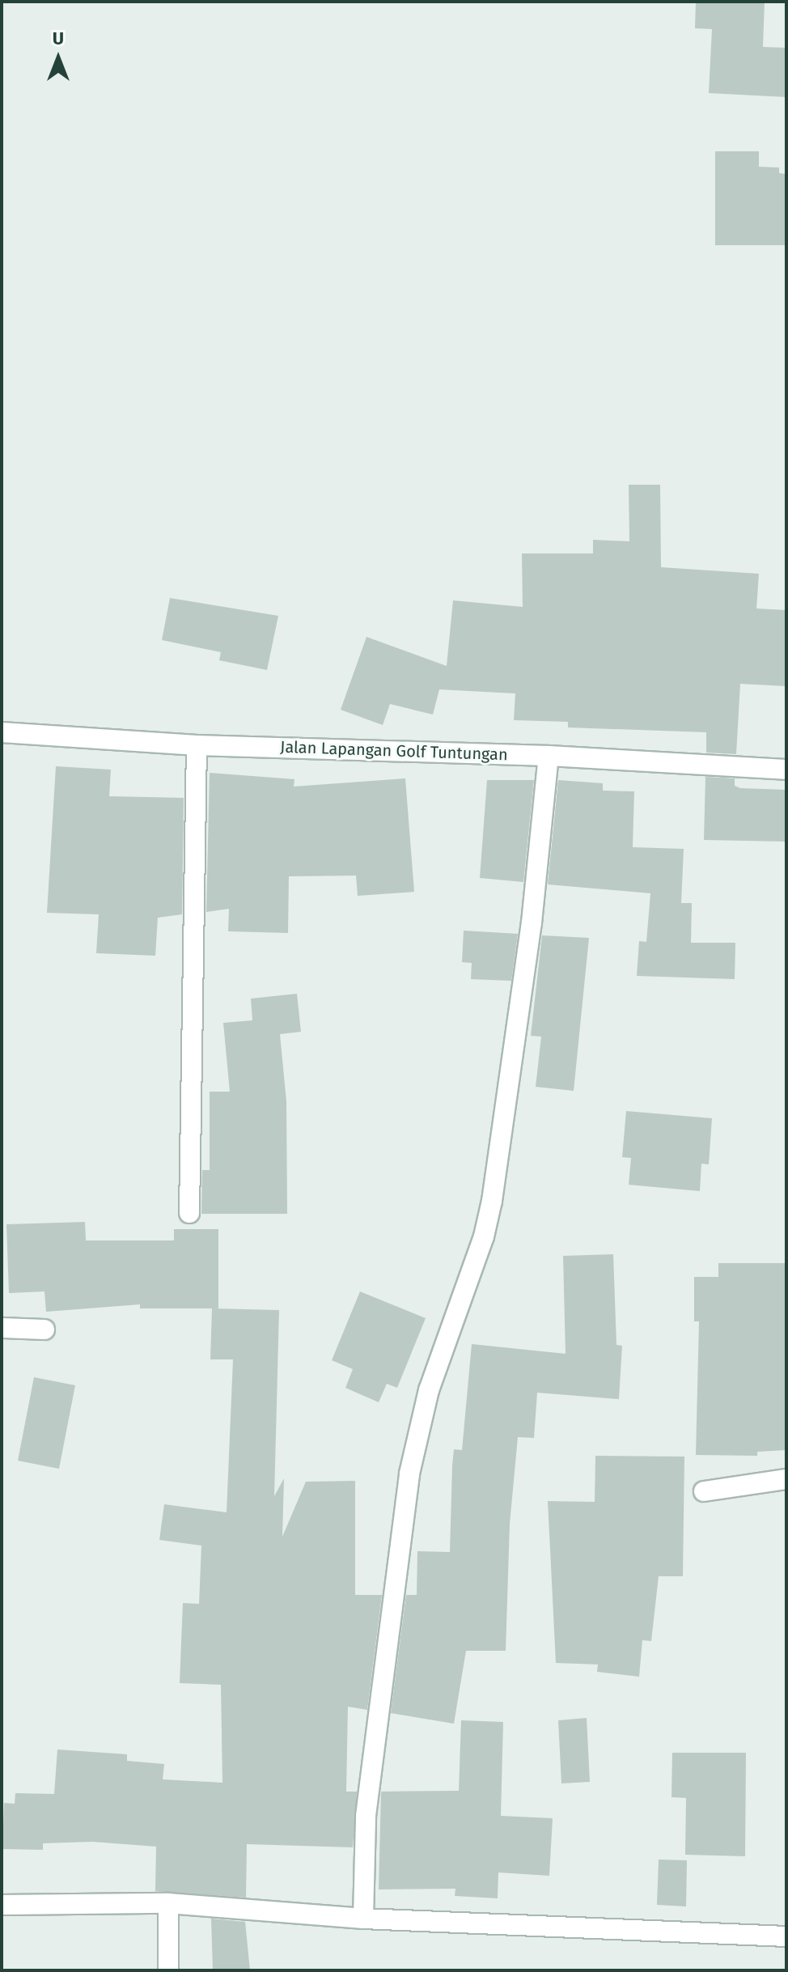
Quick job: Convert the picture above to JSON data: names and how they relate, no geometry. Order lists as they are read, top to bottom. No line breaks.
{"streets":{"street":["Jalan Lapangan Golf Tuntungan"]},"north":"top"}
